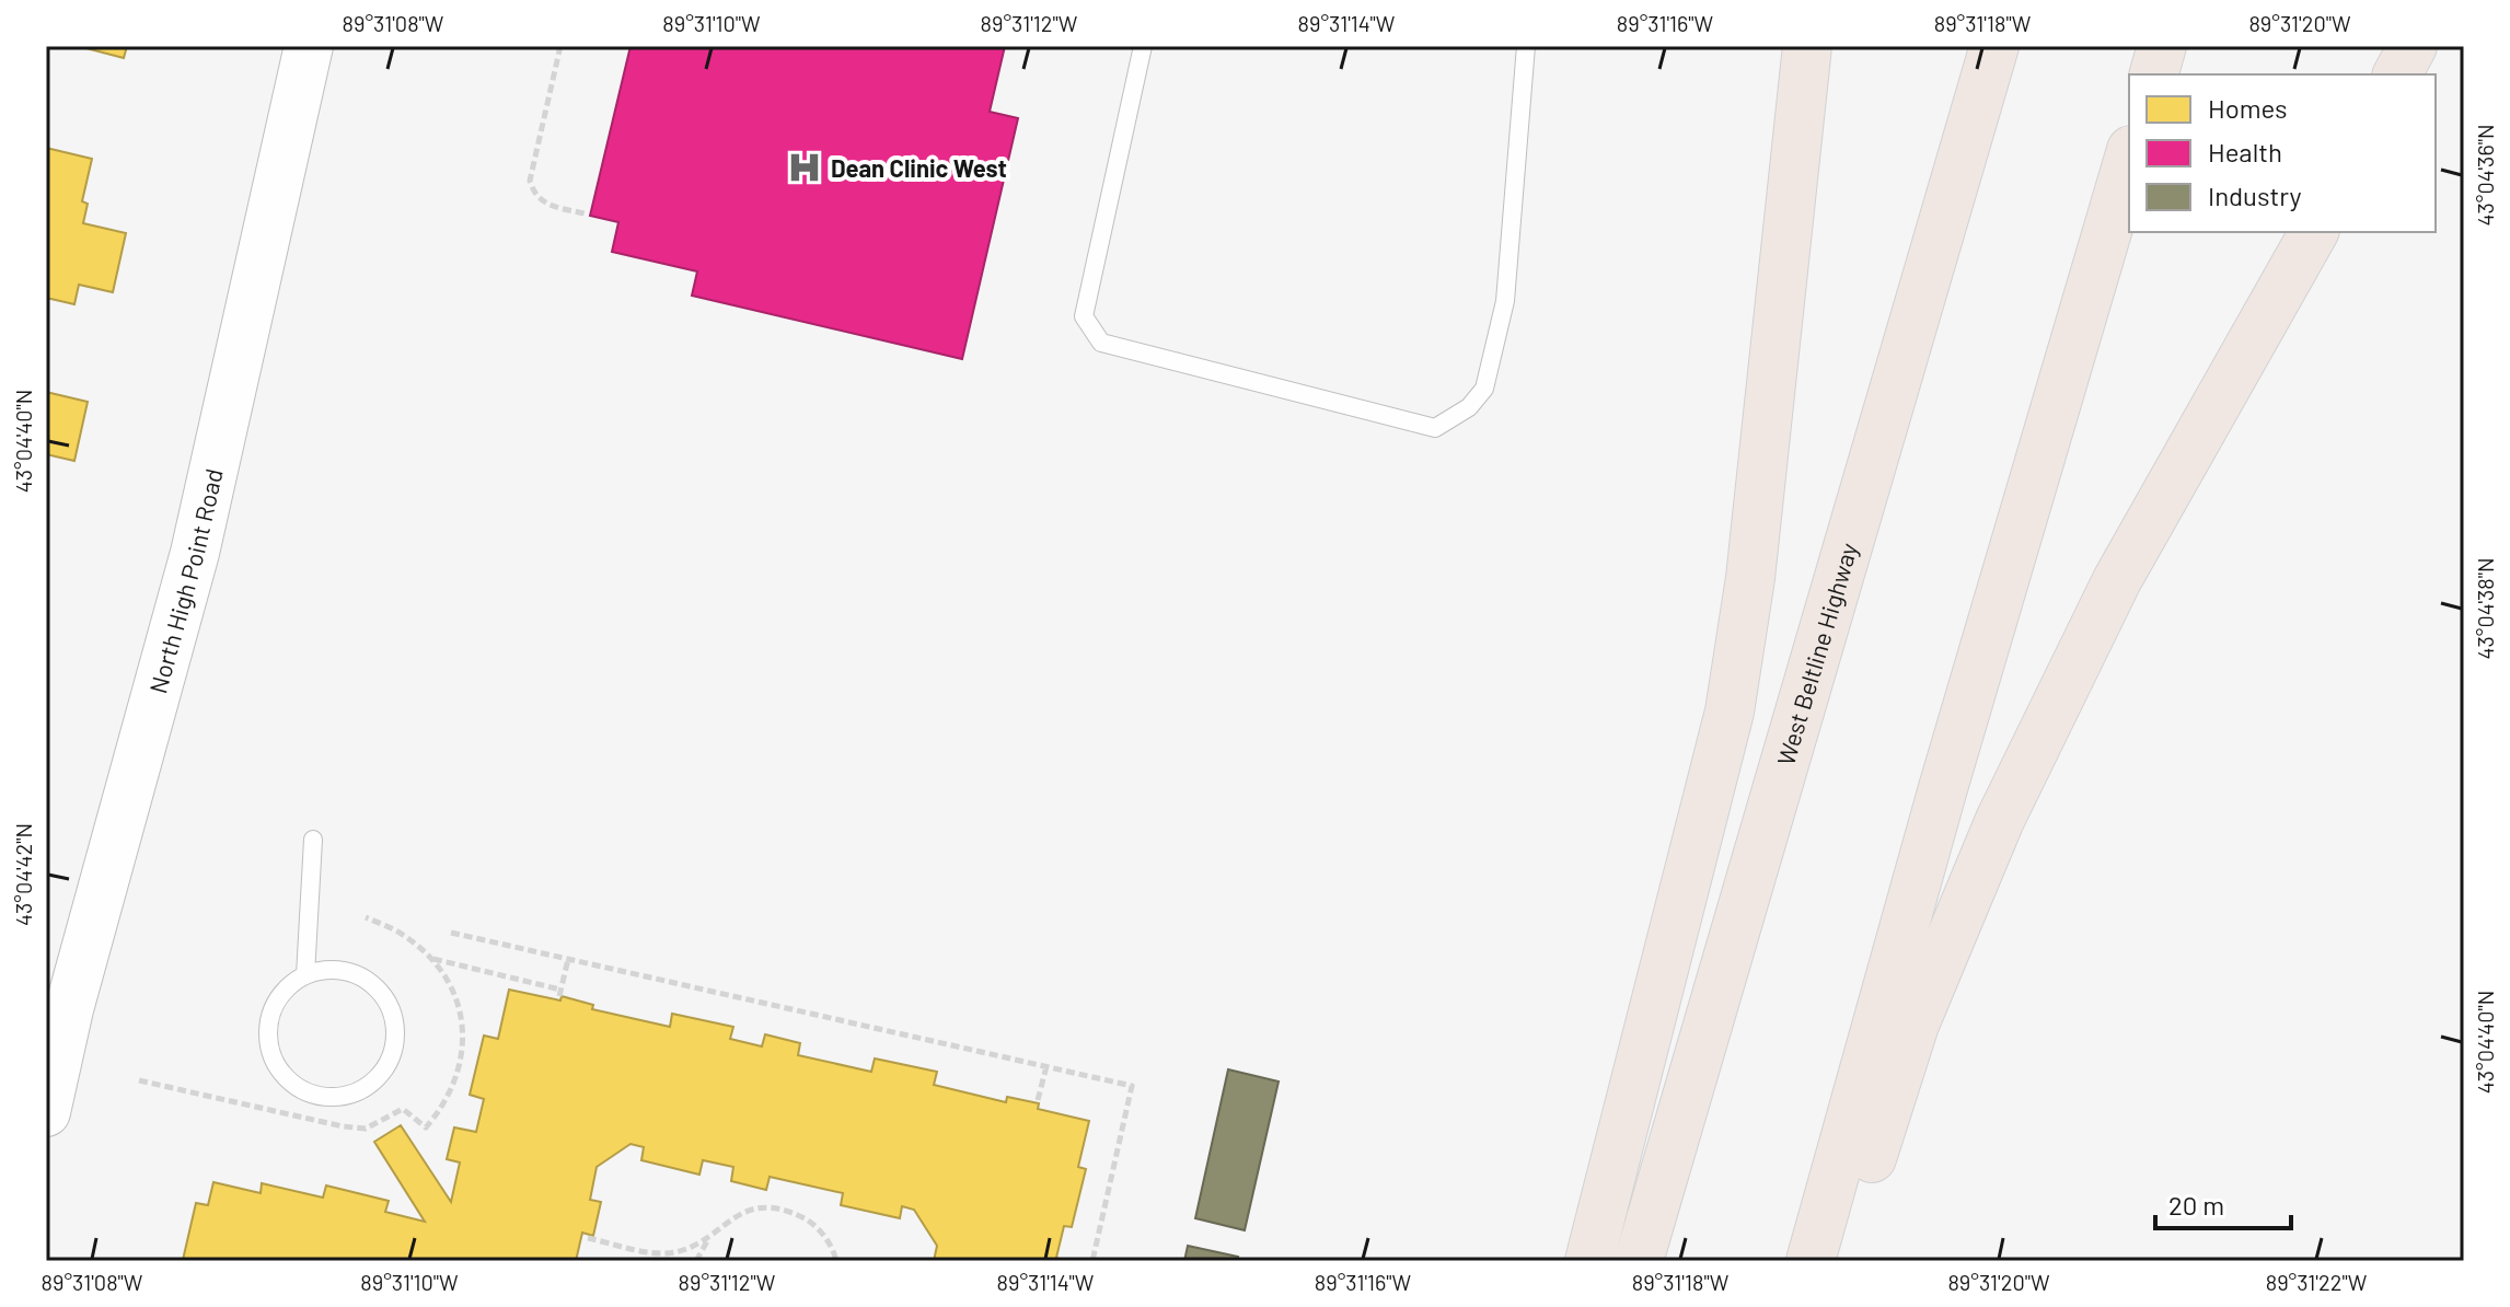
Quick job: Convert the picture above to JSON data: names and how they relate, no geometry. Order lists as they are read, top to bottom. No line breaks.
{"streets":{"highway":["West Beltline Highway"],"street":["North High Point Road"]},"places":{"hospital":["Dean Clinic West"]},"legend":["Homes","Health","Industry"],"scale_bar":"20 m","coordinates":["89°31'08\"W","89°31'10\"W","89°31'12\"W","89°31'14\"W","89°31'16\"W","89°31'18\"W","89°31'20\"W","43°04'36\"N","43°04'40\"N","43°04'38\"N","43°04'42\"N","89°31'22\"W"]}
